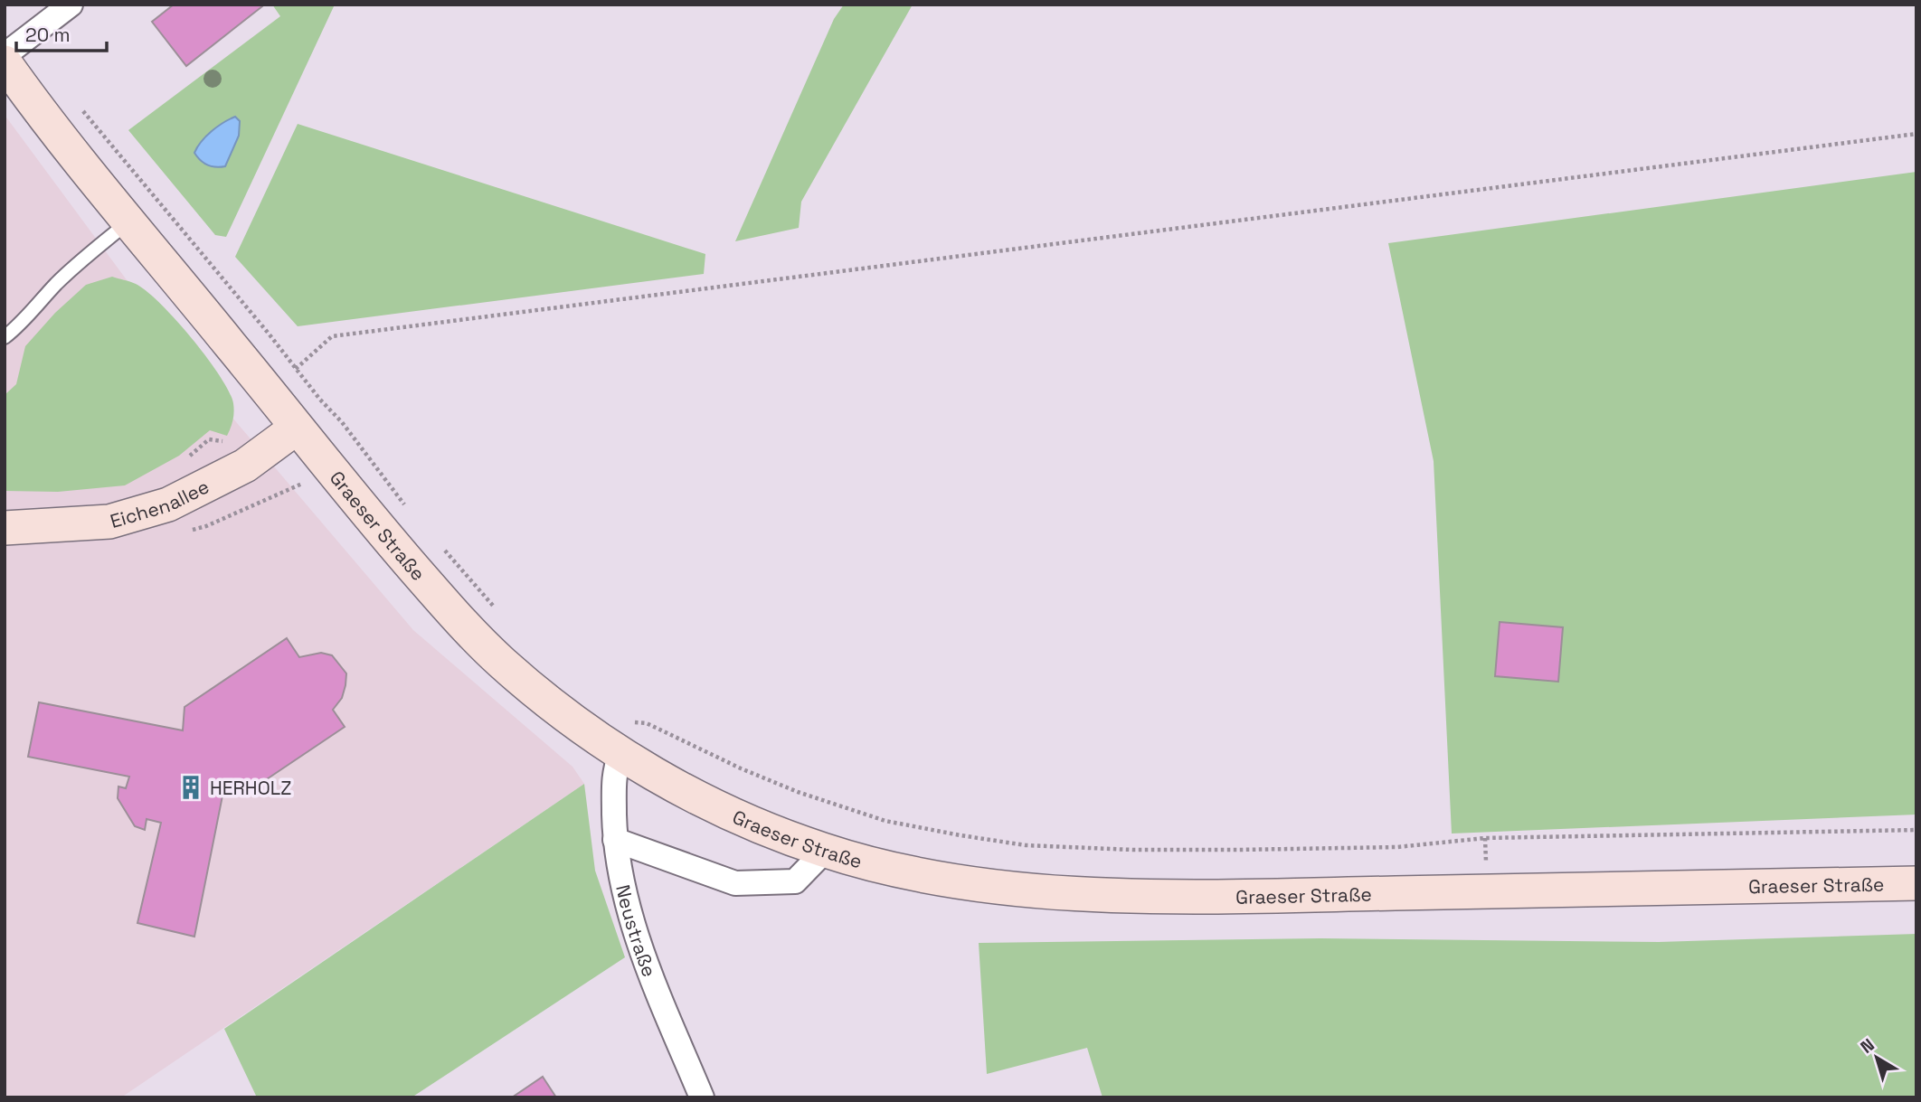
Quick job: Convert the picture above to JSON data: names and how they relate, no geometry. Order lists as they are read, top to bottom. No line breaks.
{"streets":{"main road":["Eichenallee","Graeser Straße"],"street":["Neustraße"]},"crossings":[["Eichenallee","Graeser Straße"],["Graeser Straße","Neustraße"]],"places":{"building":["HERHOLZ"]},"scale_bar":"20 m","north":"top left"}
